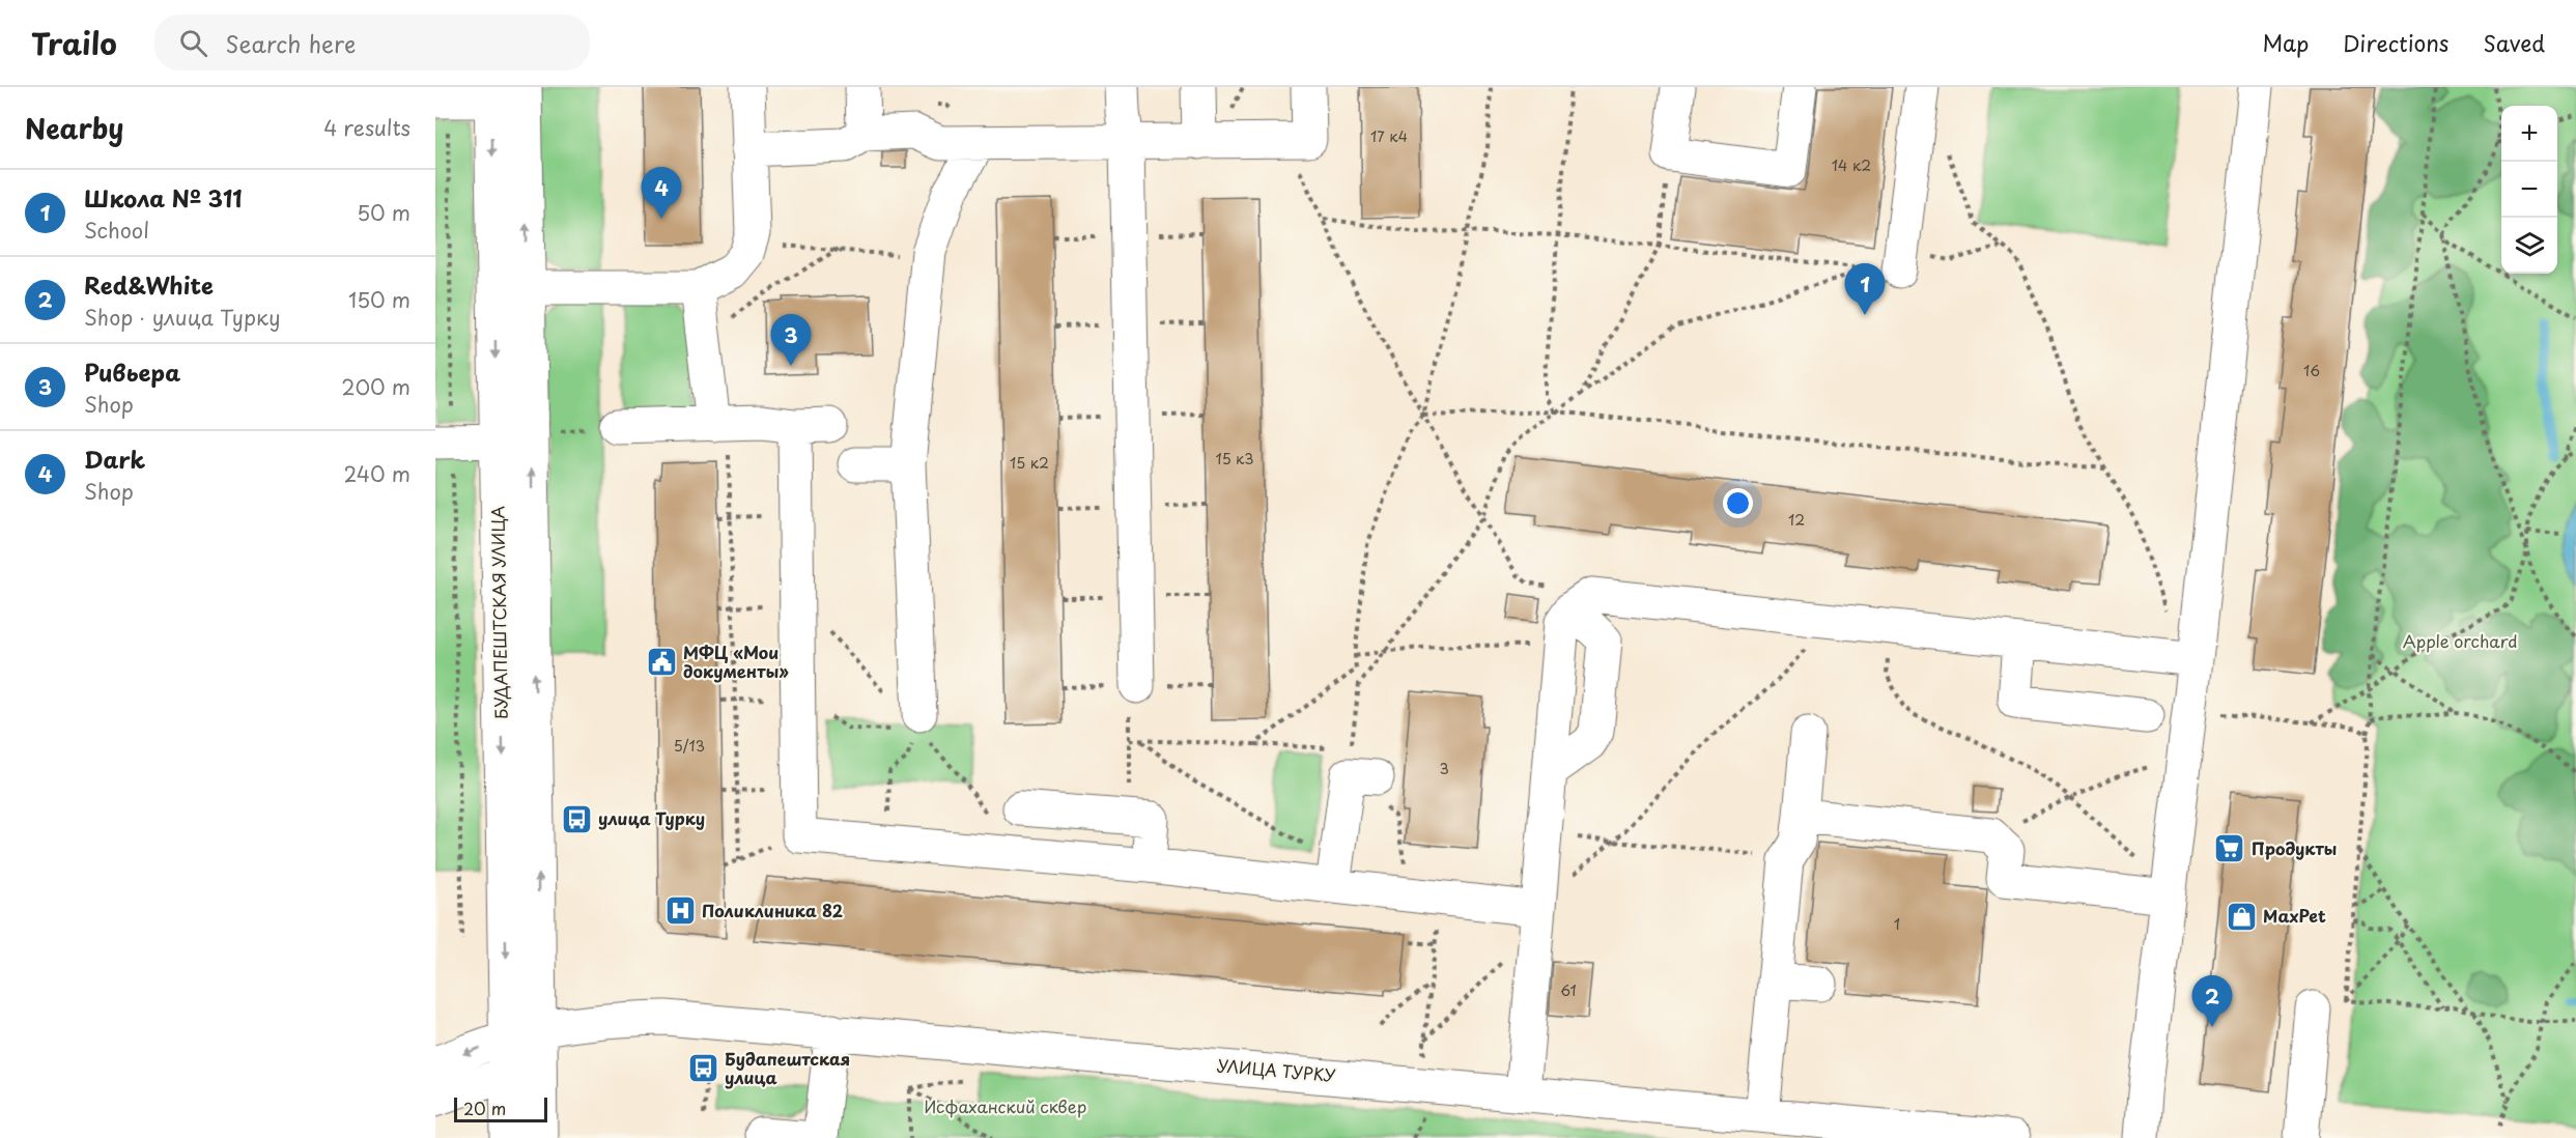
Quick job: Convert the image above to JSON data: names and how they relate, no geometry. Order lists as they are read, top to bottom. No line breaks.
{"streets":{"street":["БУДАПЕШТСКАЯ УЛИЦА","УЛИЦА ТУРКУ"]},"crossings":[["БУДАПЕШТСКАЯ УЛИЦА","УЛИЦА ТУРКУ"]],"parks":["Apple orchard","Исфаханский сквер"],"places":{"public building":["МФЦ «Мои документы»"],"bus stop":["улица Турку","Будапештская улица"],"supermarket":["Продукты"],"hospital":["Поликлиника 82"],"shop":["MaxPet"]},"house_numbers":["17 к4","14 к2","16","15 к3","15 к2","12","5/13","3","1","61"],"scale_bar":"20 m","page":{"header":"Trailo","search":"Search here","nav":["Map","Directions","Saved"],"heading":["Nearby","4 results"],"map_buttons":["+","−"],"pins":["4","1","3","2"],"list":[{"mark":"1","name":"Школа № 311","note":"School","value":"50 m"},{"mark":"2","name":"Red&White","note":"Shop · улица Турку","value":"150 m"},{"mark":"3","name":"Ривьера","note":"Shop","value":"200 m"},{"mark":"4","name":"Dark","note":"Shop","value":"240 m"}],"scale":"20 m"}}
